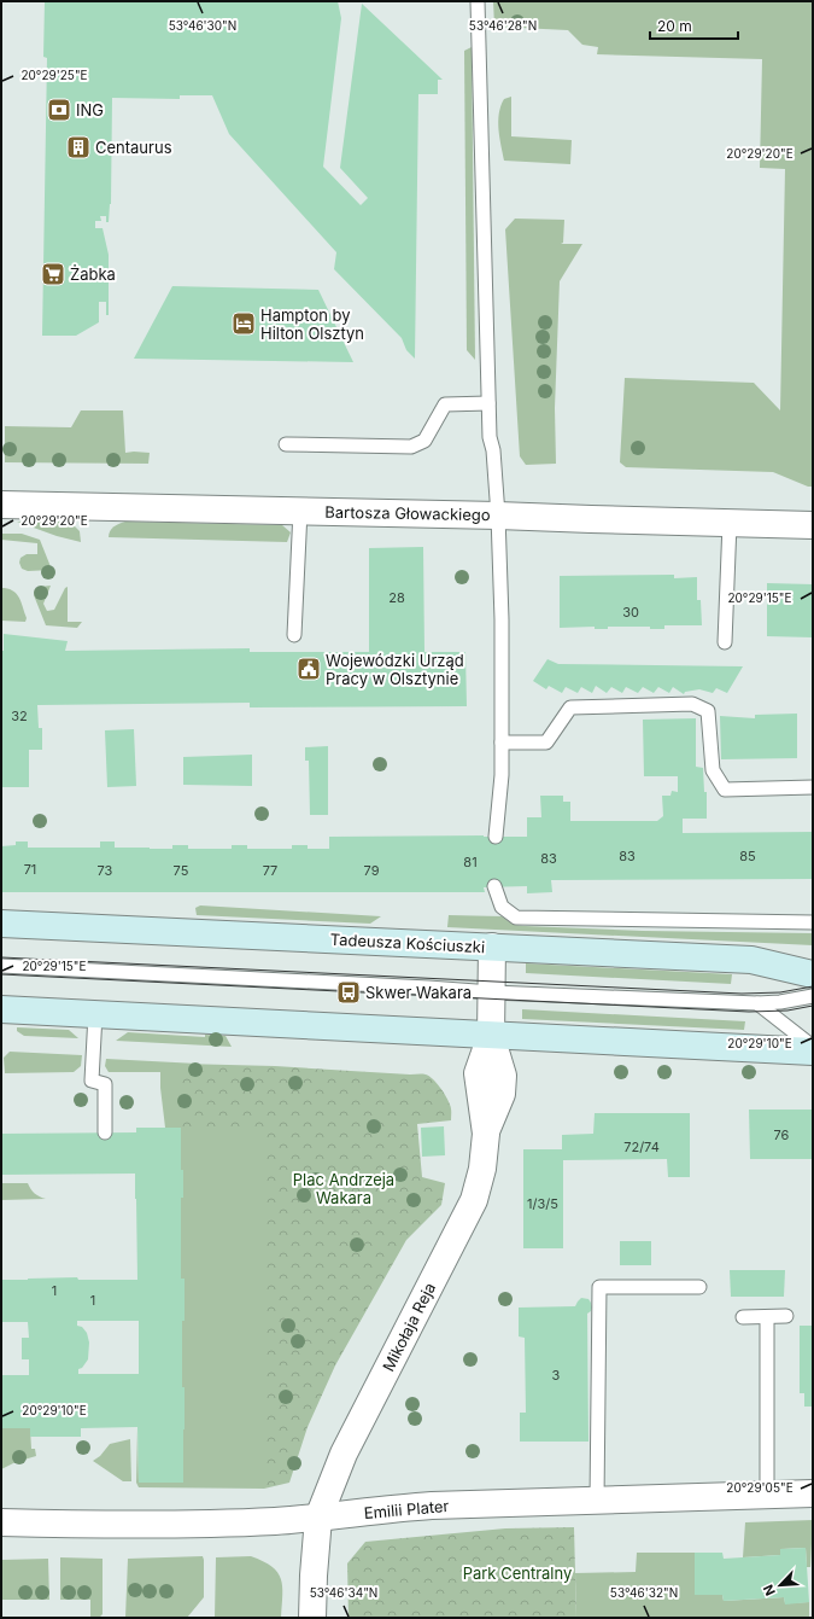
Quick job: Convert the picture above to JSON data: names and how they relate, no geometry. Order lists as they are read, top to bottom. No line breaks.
{"streets":{"street":["Bartosza Głowackiego","Tadeusza Kościuszki","Mikołaja Reja","Emilii Plater"]},"crossings":[["Tadeusza Kościuszki","Mikołaja Reja"],["Mikołaja Reja","Emilii Plater"]],"parks":["Plac Andrzeja Wakara","Park Centralny"],"places":{"bank":["ING"],"building":["Centaurus"],"supermarket":["Żabka"],"hotel":["Hampton by Hilton Olsztyn"],"public building":["Wojewódzki Urząd Pracy w Olsztynie"],"bus stop":["Skwer Wakara"]},"house_numbers":["28","30","32","83","85","83","81","71","73","75","77","79","76","72/74","1/3/5","1","1","3"],"scale_bar":"20 m","north":"bottom left","coordinates":["53°46'30\"N","53°46'28\"N","20°29'25\"E","20°29'20\"E","20°29'15\"E","20°29'10\"E","20°29'05\"E","53°46'34\"N","53°46'32\"N"]}
